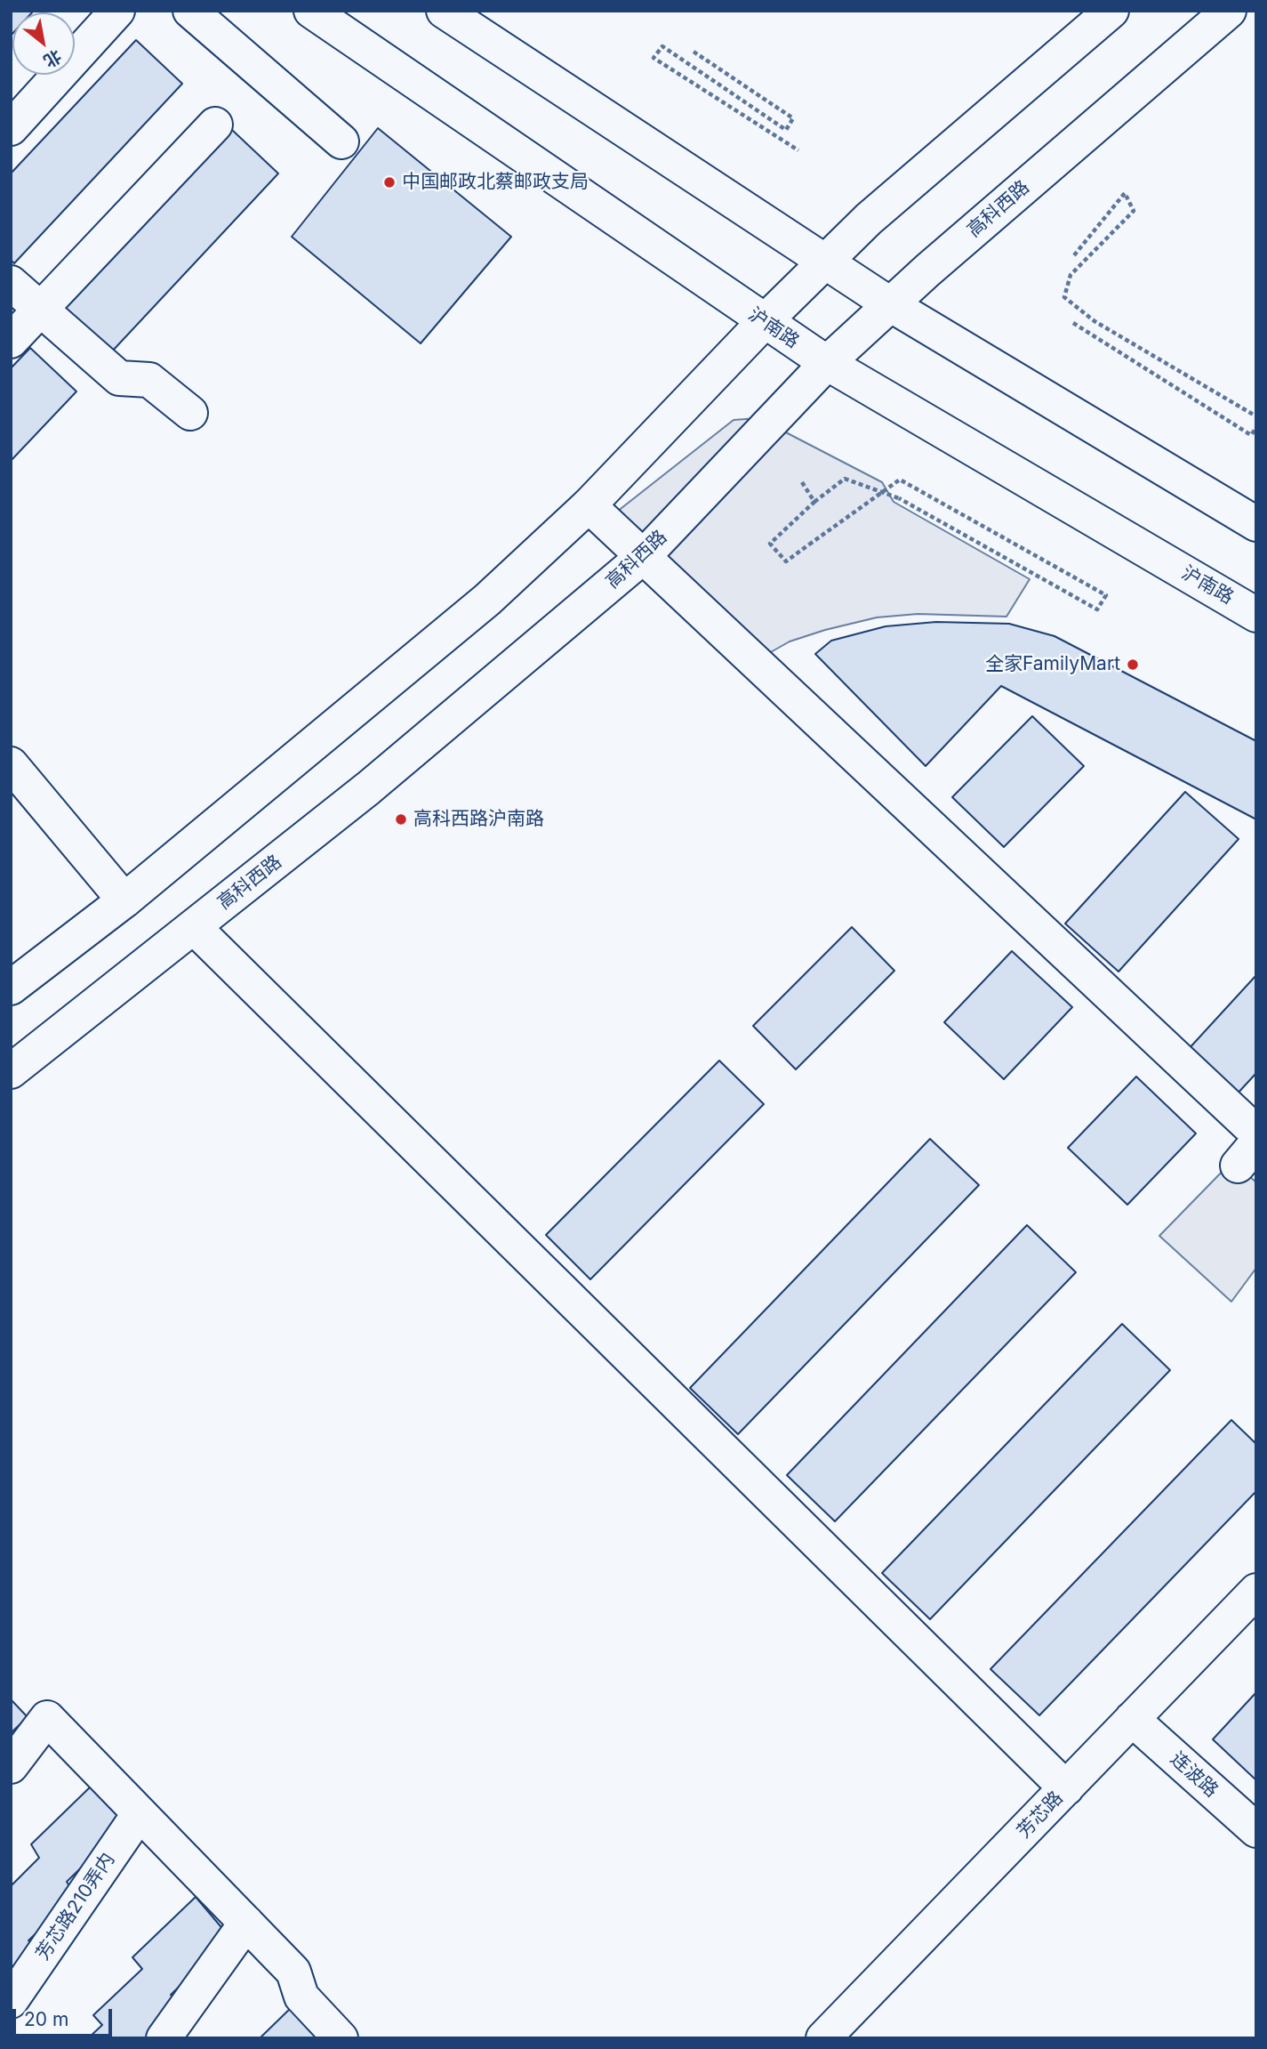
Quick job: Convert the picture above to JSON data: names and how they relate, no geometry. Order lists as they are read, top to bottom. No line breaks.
{"streets":{"main road":["高科西路","沪南路","连波路","芳芯路","芳芯路210弄内"]},"crossings":[["高科西路","沪南路"],["连波路","芳芯路"]],"places":["中国邮政北蔡邮政支局","全家FamilyMart","高科西路沪南路"],"scale_bar":"20 m","north":"bottom right"}
